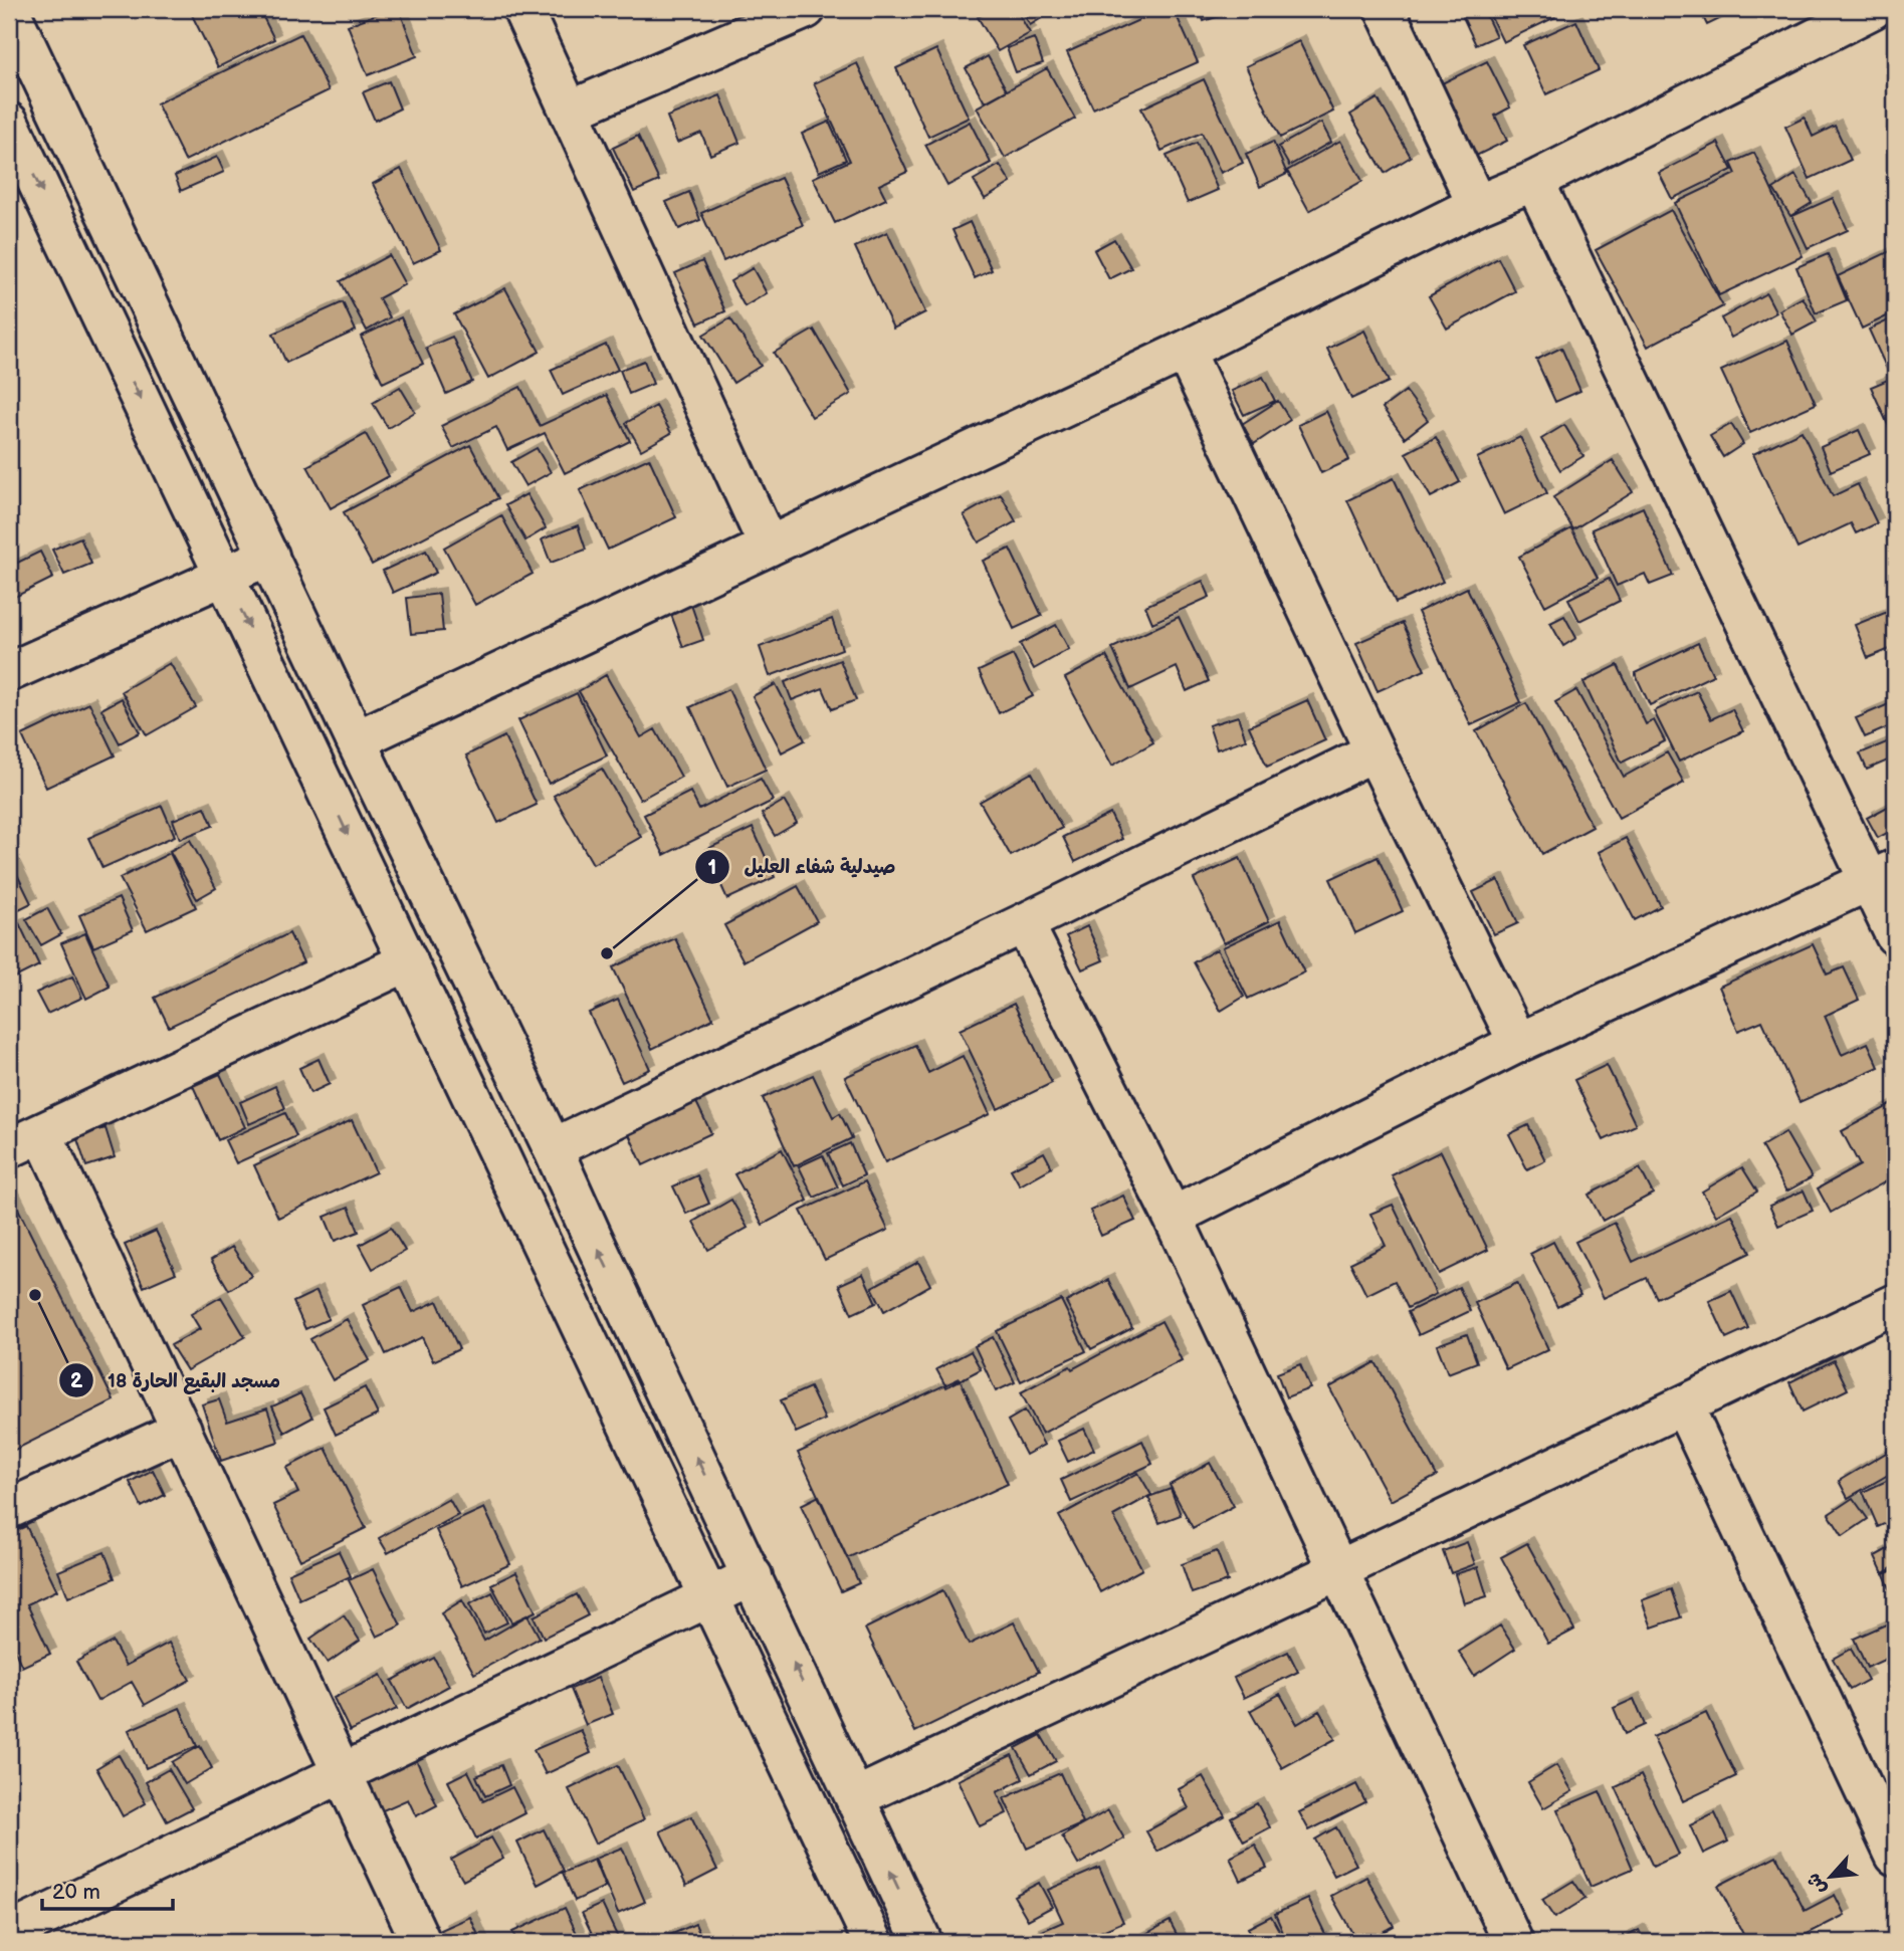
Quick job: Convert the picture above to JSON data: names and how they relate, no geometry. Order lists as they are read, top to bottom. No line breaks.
{"places":["صيدلية شفاء العليل","مسجد البقيع الحارة 18"],"scale_bar":"20 m","north":"bottom left"}
